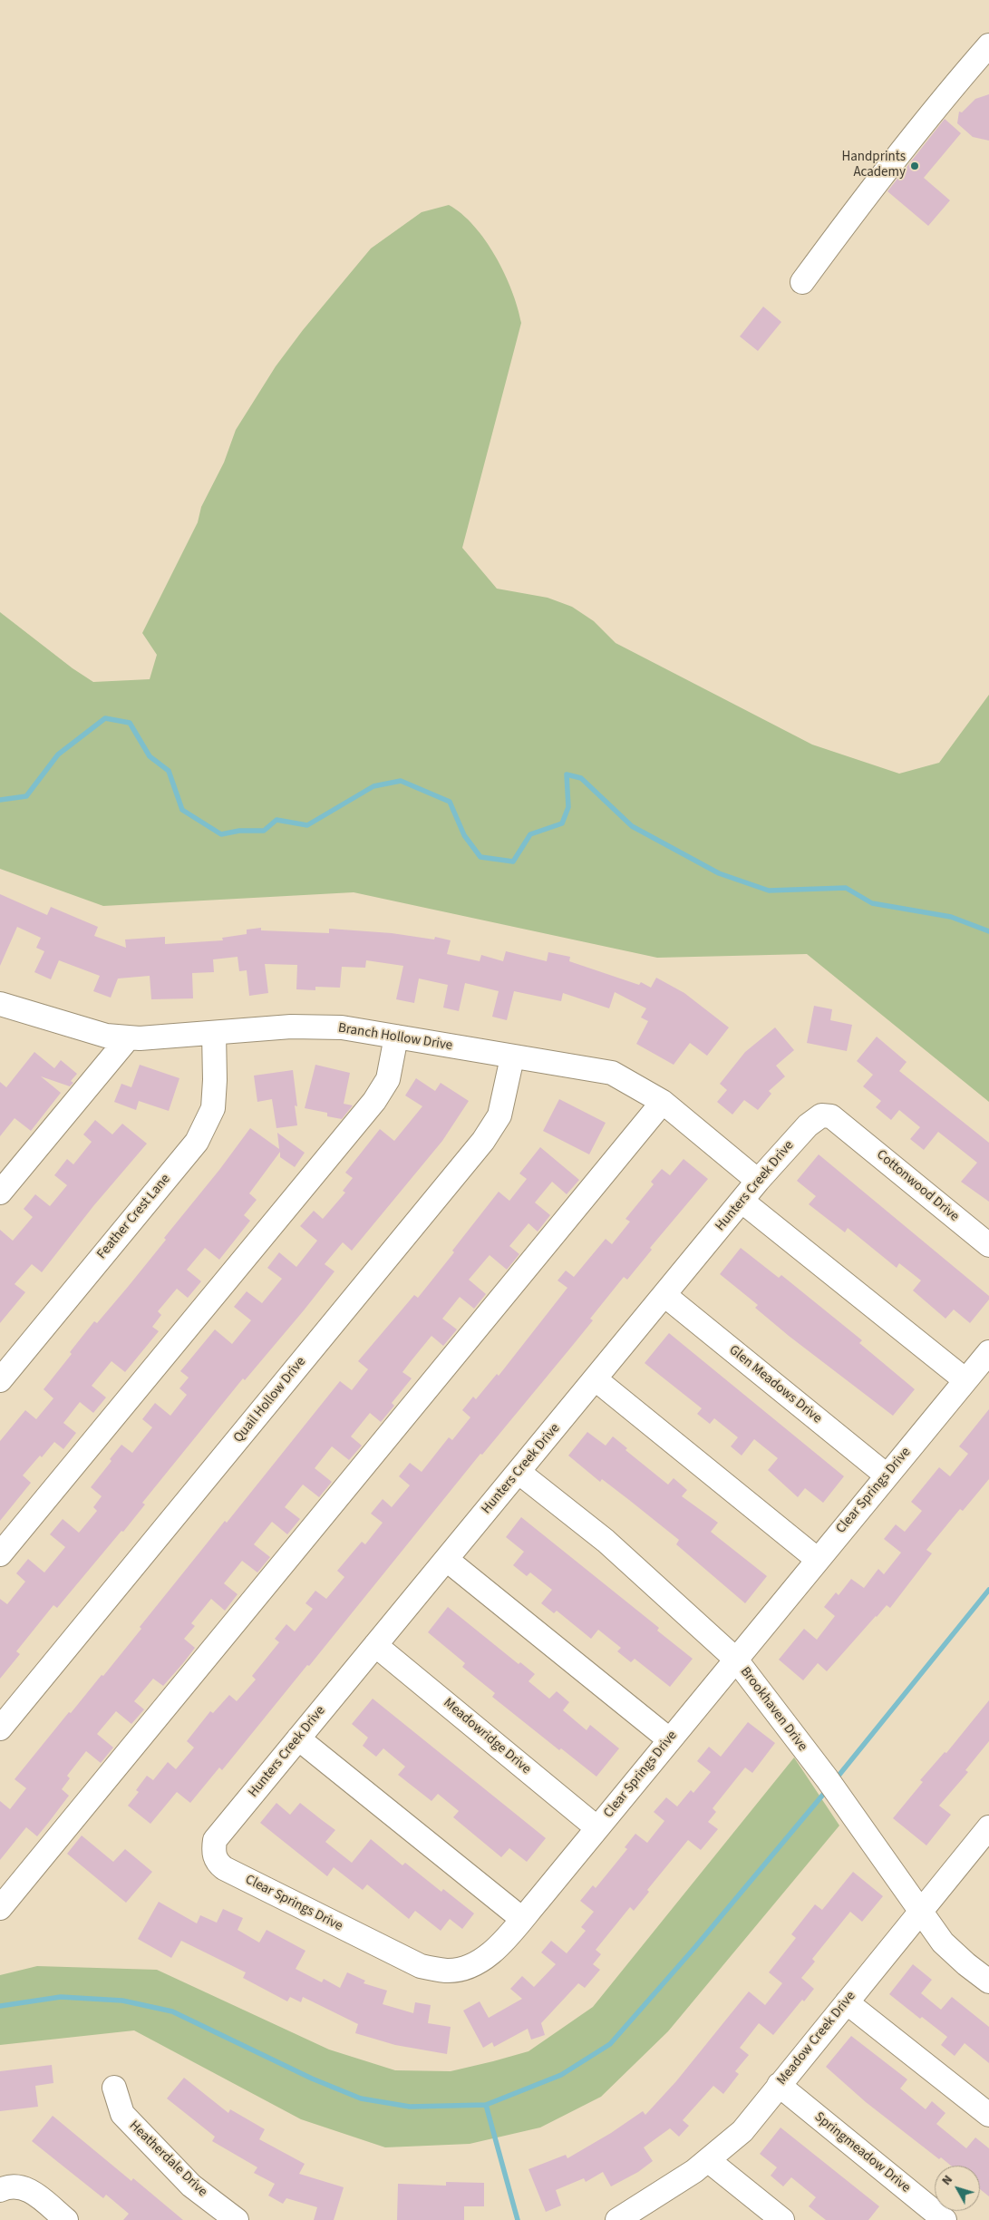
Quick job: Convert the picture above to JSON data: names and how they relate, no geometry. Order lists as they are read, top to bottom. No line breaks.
{"streets":{"street":["Branch Hollow Drive","Hunters Creek Drive","Cottonwood Drive","Feather Crest Lane","Glen Meadows Drive","Quail Hollow Drive","Clear Springs Drive","Brookhaven Drive","Meadowridge Drive","Meadow Creek Drive","Springmeadow Drive","Heatherdale Drive"]},"crossings":[["Branch Hollow Drive","Hunters Creek Drive"],["Branch Hollow Drive","Feather Crest Lane"],["Branch Hollow Drive","Quail Hollow Drive"],["Hunters Creek Drive","Cottonwood Drive"],["Hunters Creek Drive","Glen Meadows Drive"],["Hunters Creek Drive","Clear Springs Drive"],["Hunters Creek Drive","Brookhaven Drive"],["Hunters Creek Drive","Meadowridge Drive"],["Glen Meadows Drive","Clear Springs Drive"],["Clear Springs Drive","Brookhaven Drive"],["Clear Springs Drive","Meadowridge Drive"],["Brookhaven Drive","Meadow Creek Drive"],["Meadow Creek Drive","Springmeadow Drive"]],"places":["Handprints Academy"],"north":"top left"}
